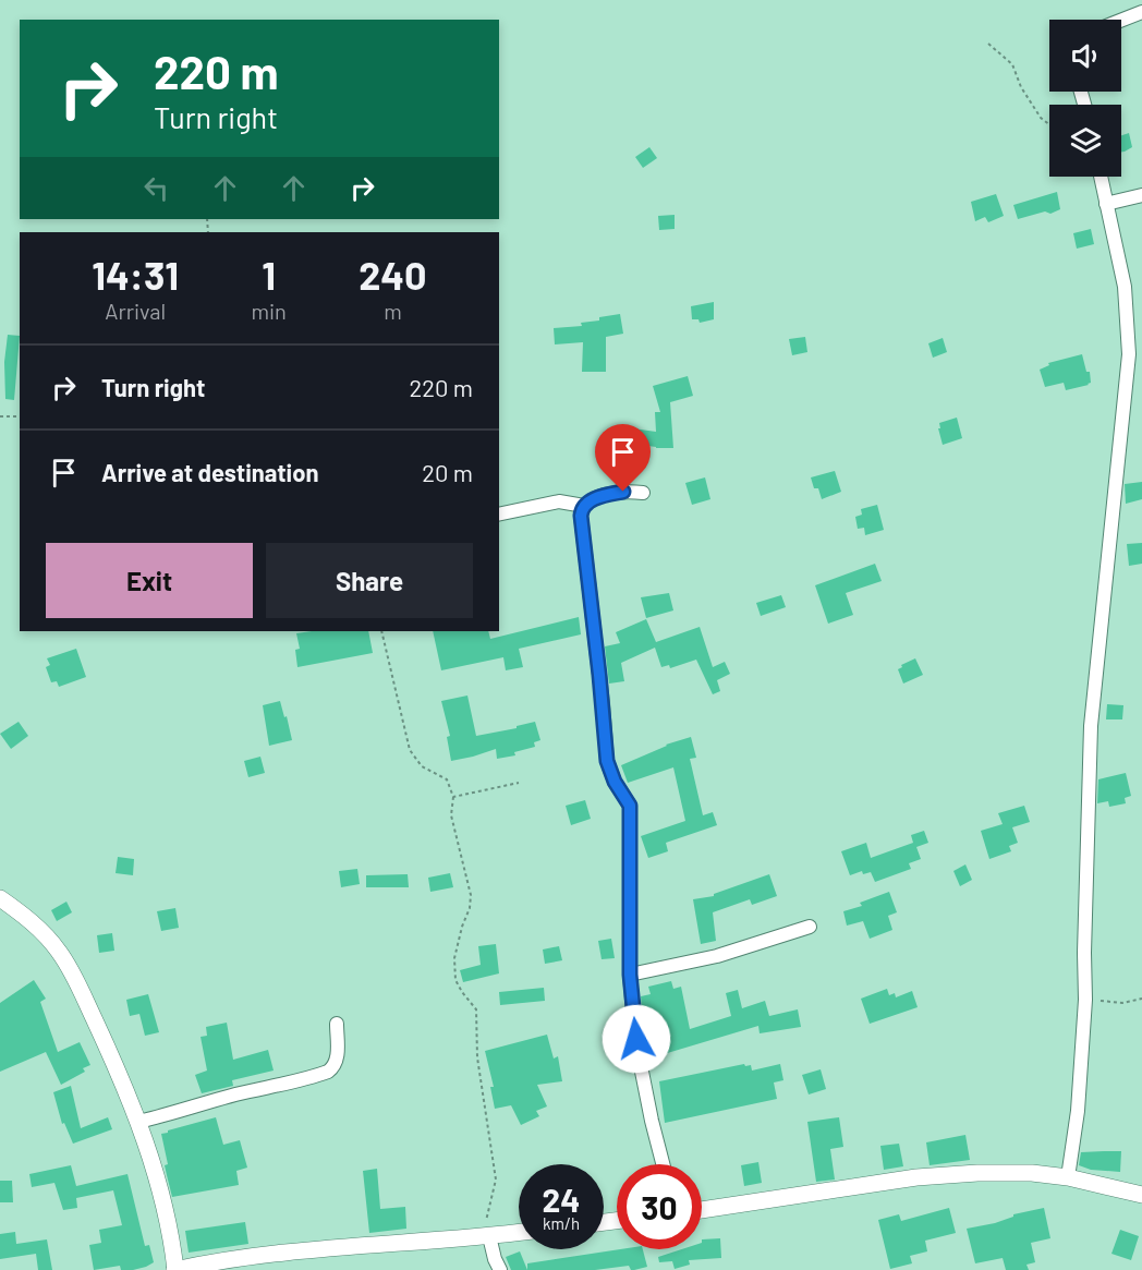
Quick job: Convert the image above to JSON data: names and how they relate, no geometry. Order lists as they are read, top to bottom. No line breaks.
{"page":{"turn":["220 m","Turn right"],"eta":["14:31","Arrival","1","min","240","m"],"list":[{"name":"Turn right","value":"220 m"},{"name":"Arrive at destination","value":"20 m"}],"buttons":["Exit","Share"],"speed":"24 km/h","limit":"30"}}
